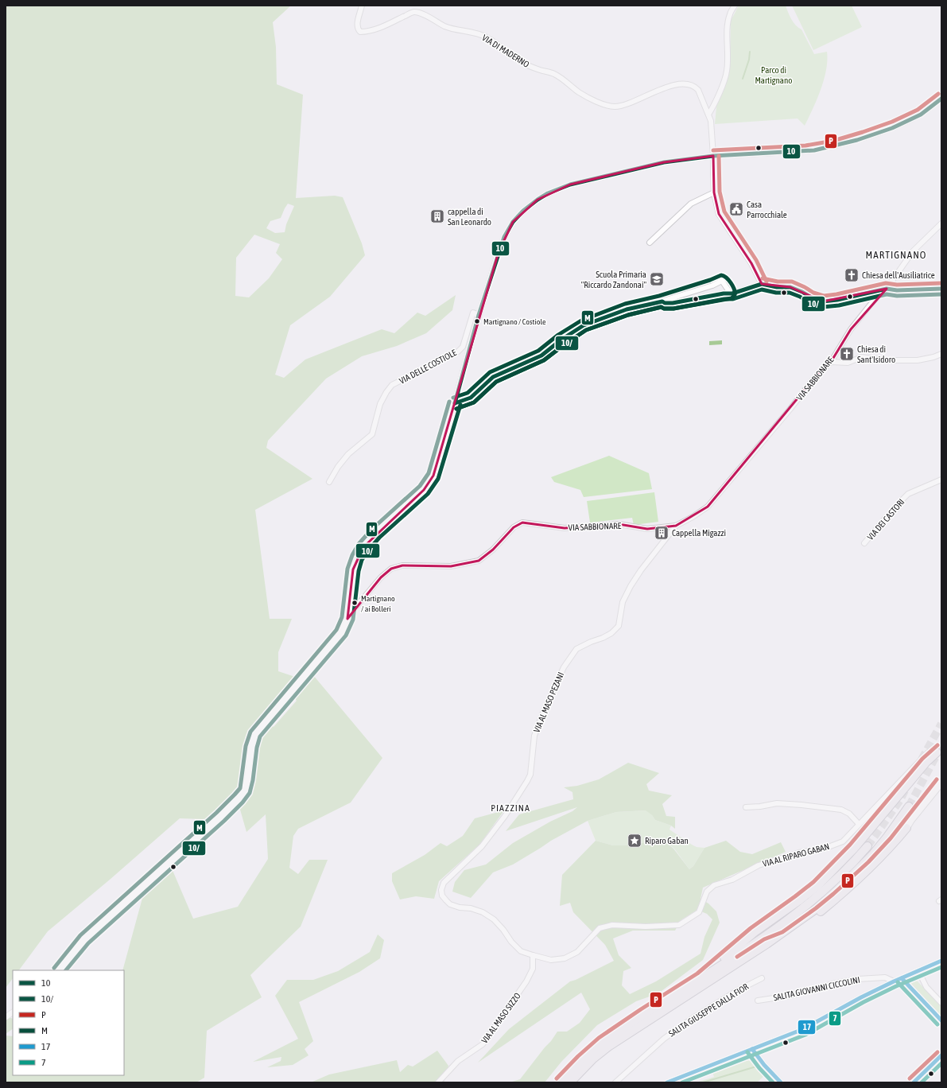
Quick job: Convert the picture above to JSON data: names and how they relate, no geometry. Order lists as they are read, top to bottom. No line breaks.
{"streets":{"street":["VIA DI MADERNO","VIA DELLE COSTIOLE","VIA SABBIONARE","VIA DEI CASTORI","VIA AL MASO PEZANI","VIA AL RIPARO GABAN","SALITA GIOVANNI CICCOLINI","SALITA GIUSEPPE DALLA FIOR","VIA AL MASO SIZZO"]},"crossings":[["VIA SABBIONARE","VIA AL MASO PEZANI"],["VIA AL MASO PEZANI","VIA AL RIPARO GABAN"],["VIA AL MASO PEZANI","VIA AL MASO SIZZO"],["VIA AL RIPARO GABAN","VIA AL MASO SIZZO"]],"districts":["MARTIGNANO","PIAZZINA"],"parks":["Parco di Martignano"],"places":{"public building":["Casa Parrocchiale"],"building":["cappella di San Leonardo","Cappella Migazzi"],"church":["Chiesa dell'Ausiliatrice","Chiesa di Sant'Isidoro"],"school or university":["Scuola Primaria \"Riccardo Zandonai\""],"other":["Martignano / Costiole","Martignano / ai Bolleri"],"place":["Riparo Gaban"]},"lines":["transit line P","transit line 10","transit line M","transit line 10/","transit line 17","transit line 7"],"legend":["10","10/","P","M","17","7"]}
